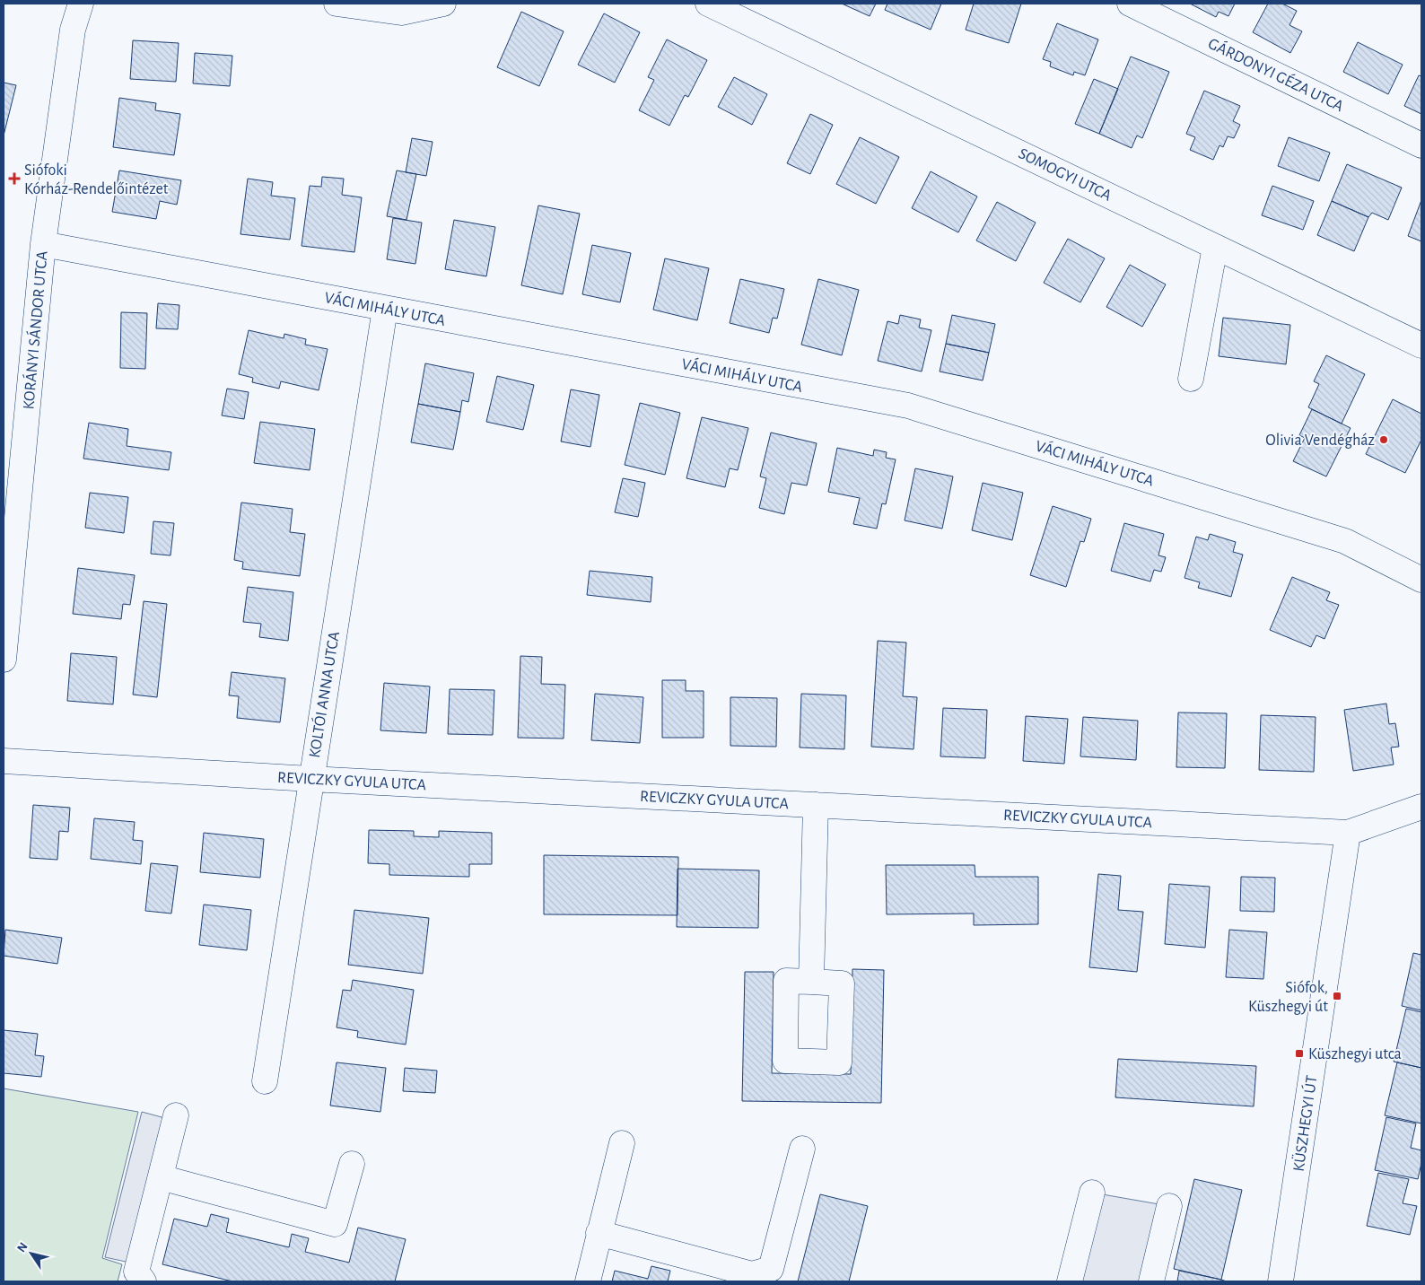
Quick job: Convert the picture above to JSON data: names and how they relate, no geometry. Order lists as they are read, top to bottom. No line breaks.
{"streets":{"street":["GÁRDONYI GÉZA UTCA","SOMOGYI UTCA","VÁCI MIHÁLY UTCA","KORÁNYI SÁNDOR UTCA","KOLTÓI ANNA UTCA","REVICZKY GYULA UTCA","KÜSZHEGYI ÚT"]},"crossings":[["VÁCI MIHÁLY UTCA","KORÁNYI SÁNDOR UTCA"],["VÁCI MIHÁLY UTCA","KOLTÓI ANNA UTCA"],["KOLTÓI ANNA UTCA","REVICZKY GYULA UTCA"],["REVICZKY GYULA UTCA","KÜSZHEGYI ÚT"]],"places":{"health":["Siófoki Kórház-Rendelőintézet"],"other":["Olivia Vendégház"],"transit":["Siófok, Küszhegyi út","Küszhegyi utca"]},"north":"top left"}
